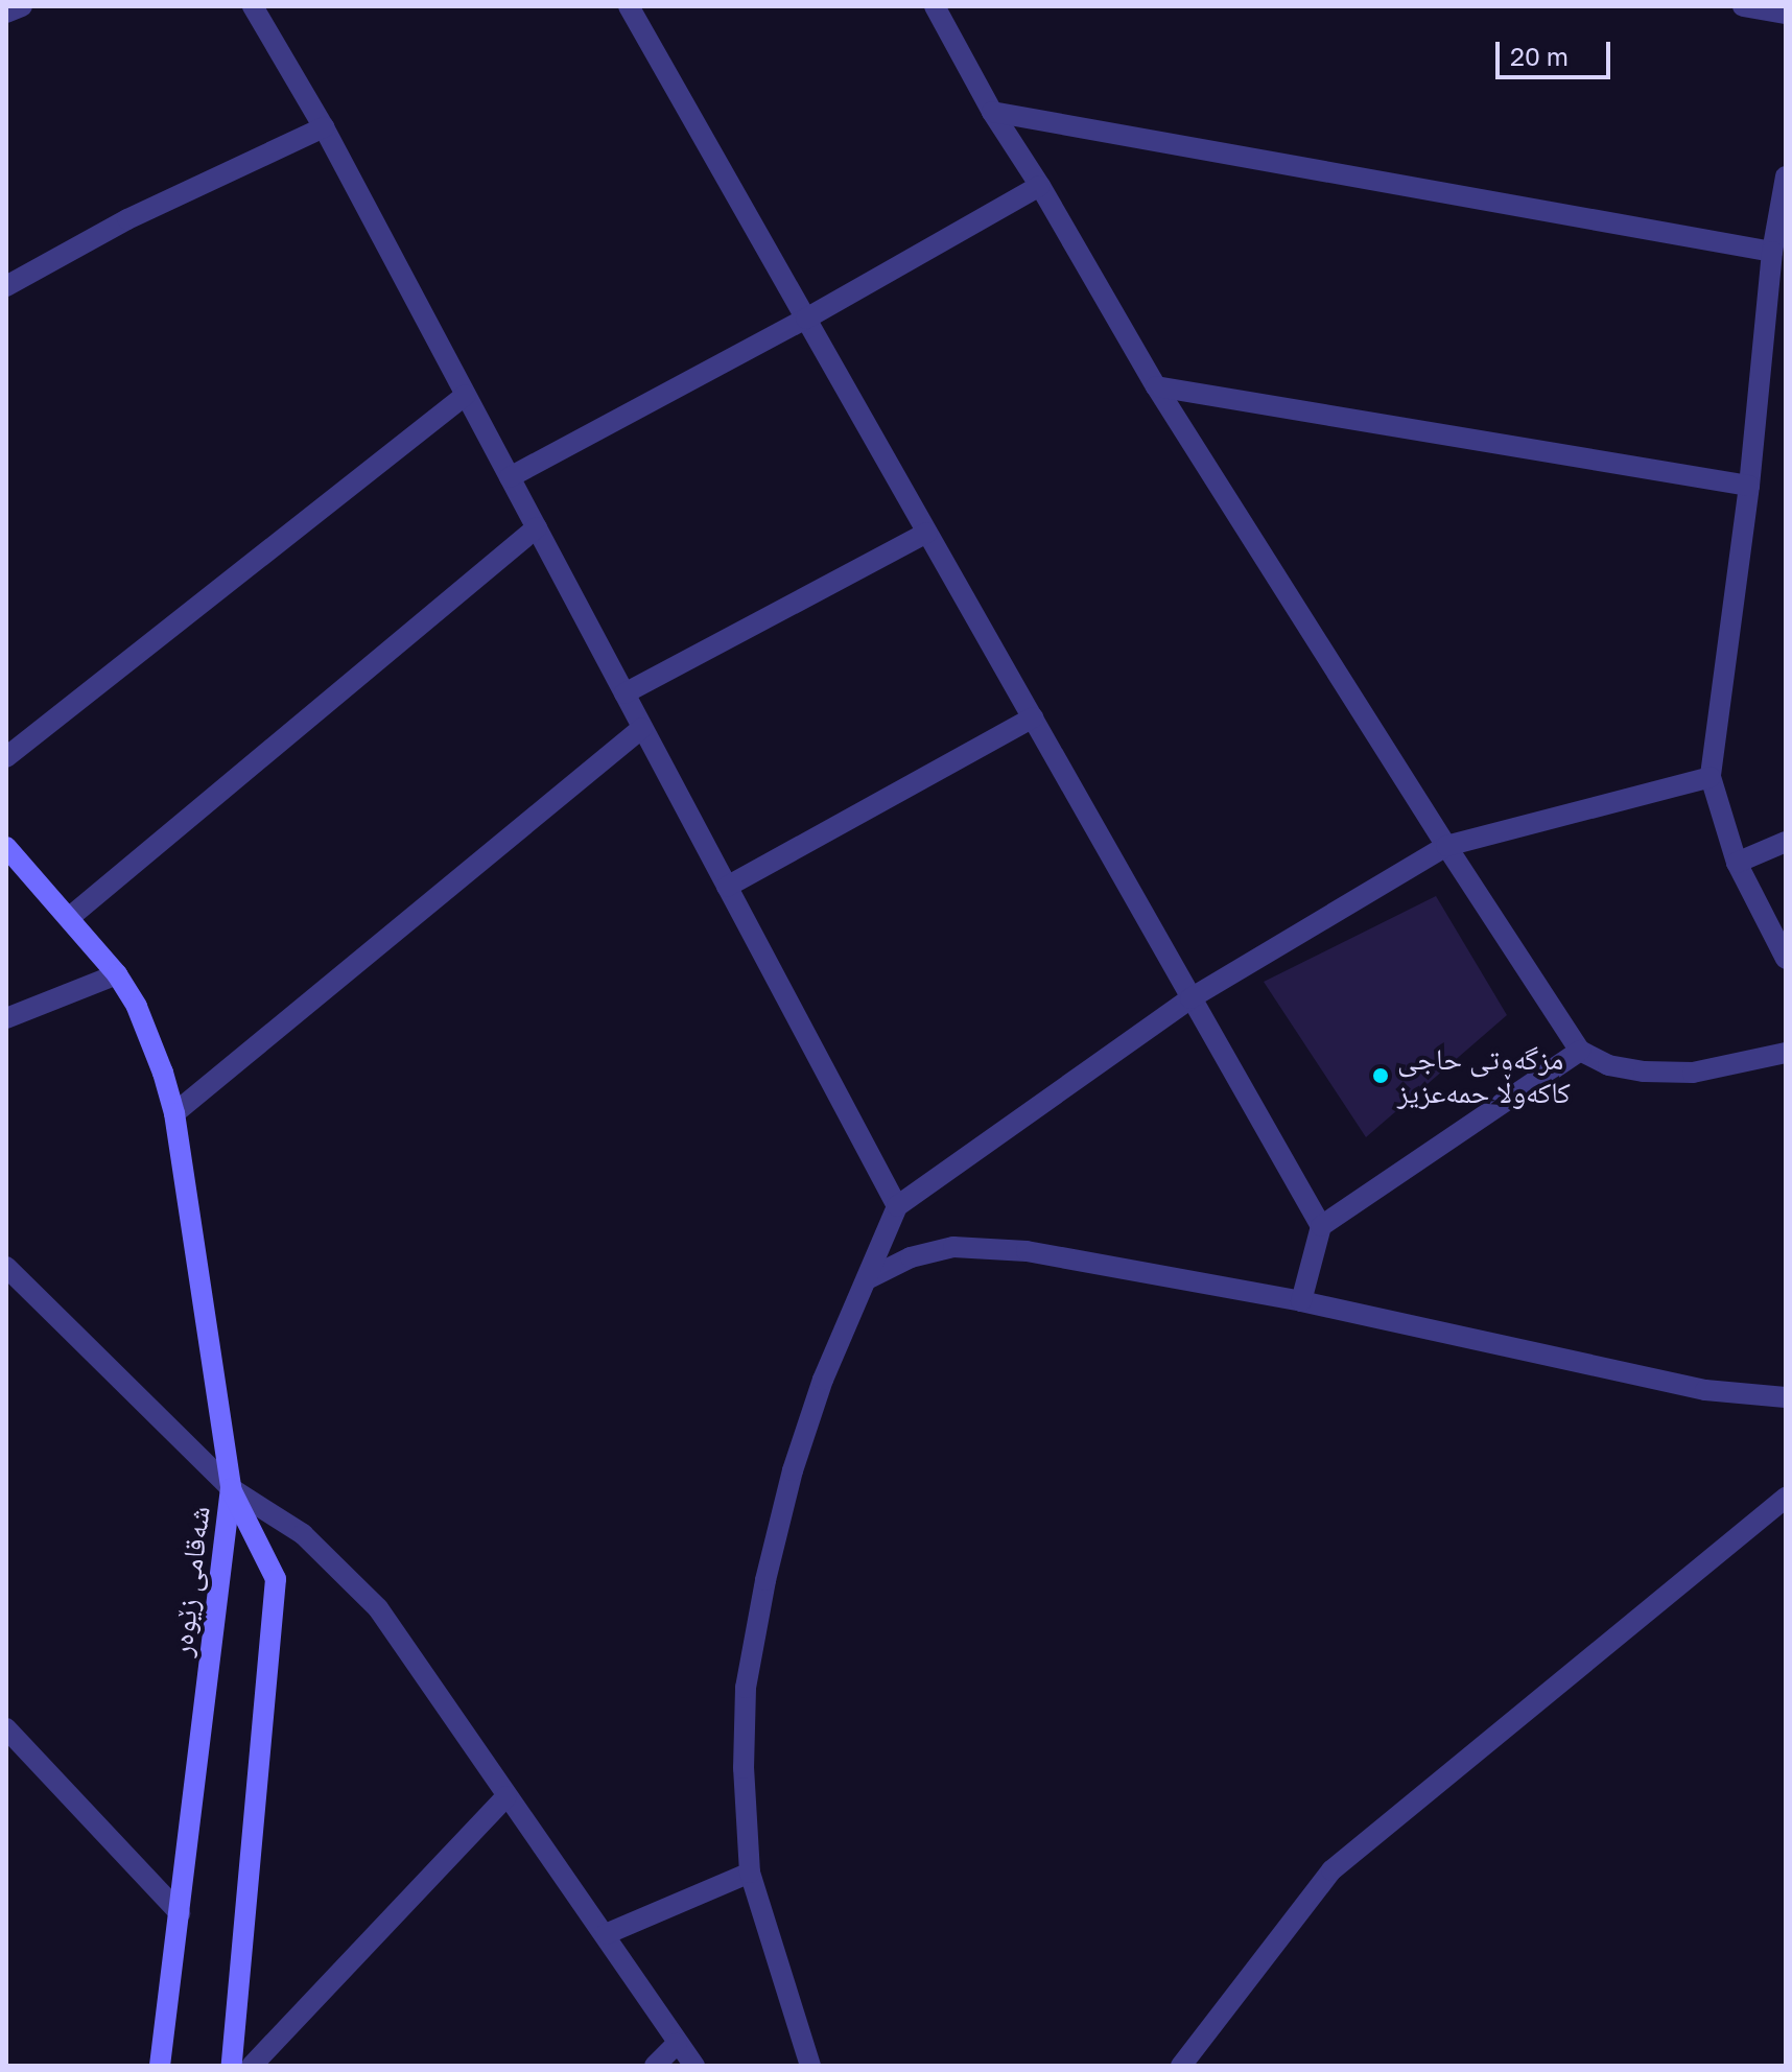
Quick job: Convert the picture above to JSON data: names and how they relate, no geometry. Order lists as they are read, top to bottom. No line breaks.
{"streets":{"main road":["شەقامی زێوەر"]},"places":["مزگەوتی حاجی کاکەوڵا حمەعزیز"],"scale_bar":"20 m"}
